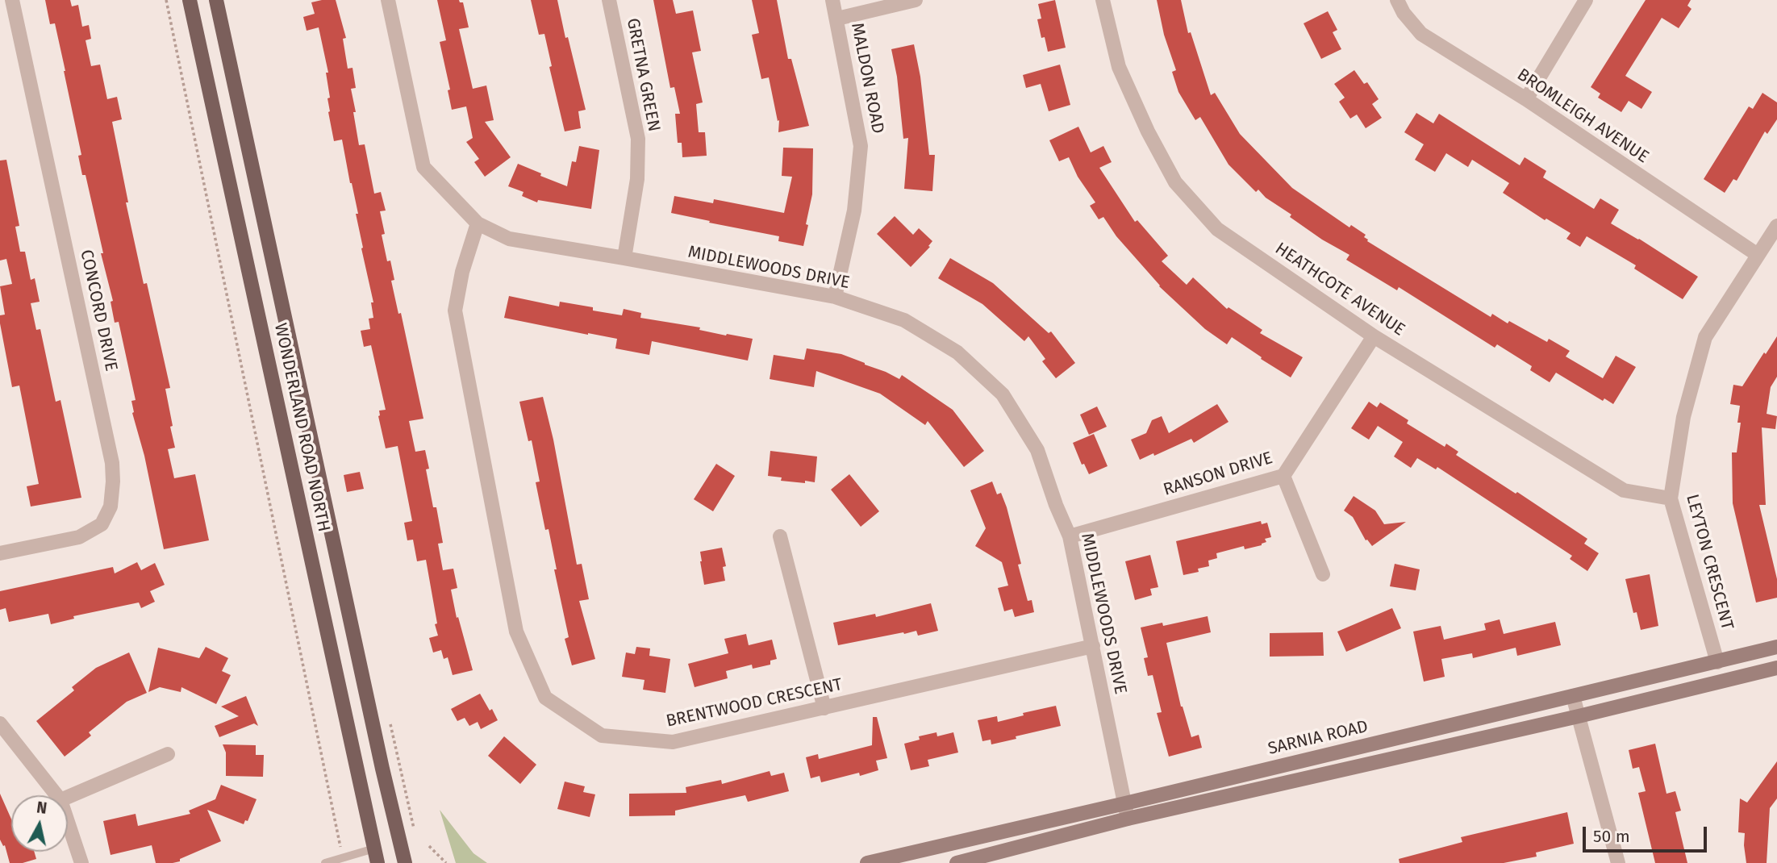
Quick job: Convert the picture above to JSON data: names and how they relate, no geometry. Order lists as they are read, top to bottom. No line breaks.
{"streets":{"main road":["WONDERLAND ROAD NORTH","SARNIA ROAD"],"street":["GRETNA GREEN","MALDON ROAD","BROMLEIGH AVENUE","MIDDLEWOODS DRIVE","HEATHCOTE AVENUE","CONCORD DRIVE","RANSON DRIVE","LEYTON CRESCENT","BRENTWOOD CRESCENT"]},"crossings":[["GRETNA GREEN","MIDDLEWOODS DRIVE"],["MALDON ROAD","MIDDLEWOODS DRIVE"],["BROMLEIGH AVENUE","LEYTON CRESCENT"],["MIDDLEWOODS DRIVE","RANSON DRIVE"],["MIDDLEWOODS DRIVE","BRENTWOOD CRESCENT"],["MIDDLEWOODS DRIVE","SARNIA ROAD"],["HEATHCOTE AVENUE","RANSON DRIVE"],["HEATHCOTE AVENUE","LEYTON CRESCENT"],["LEYTON CRESCENT","SARNIA ROAD"]],"scale_bar":"50 m","north":"top"}
